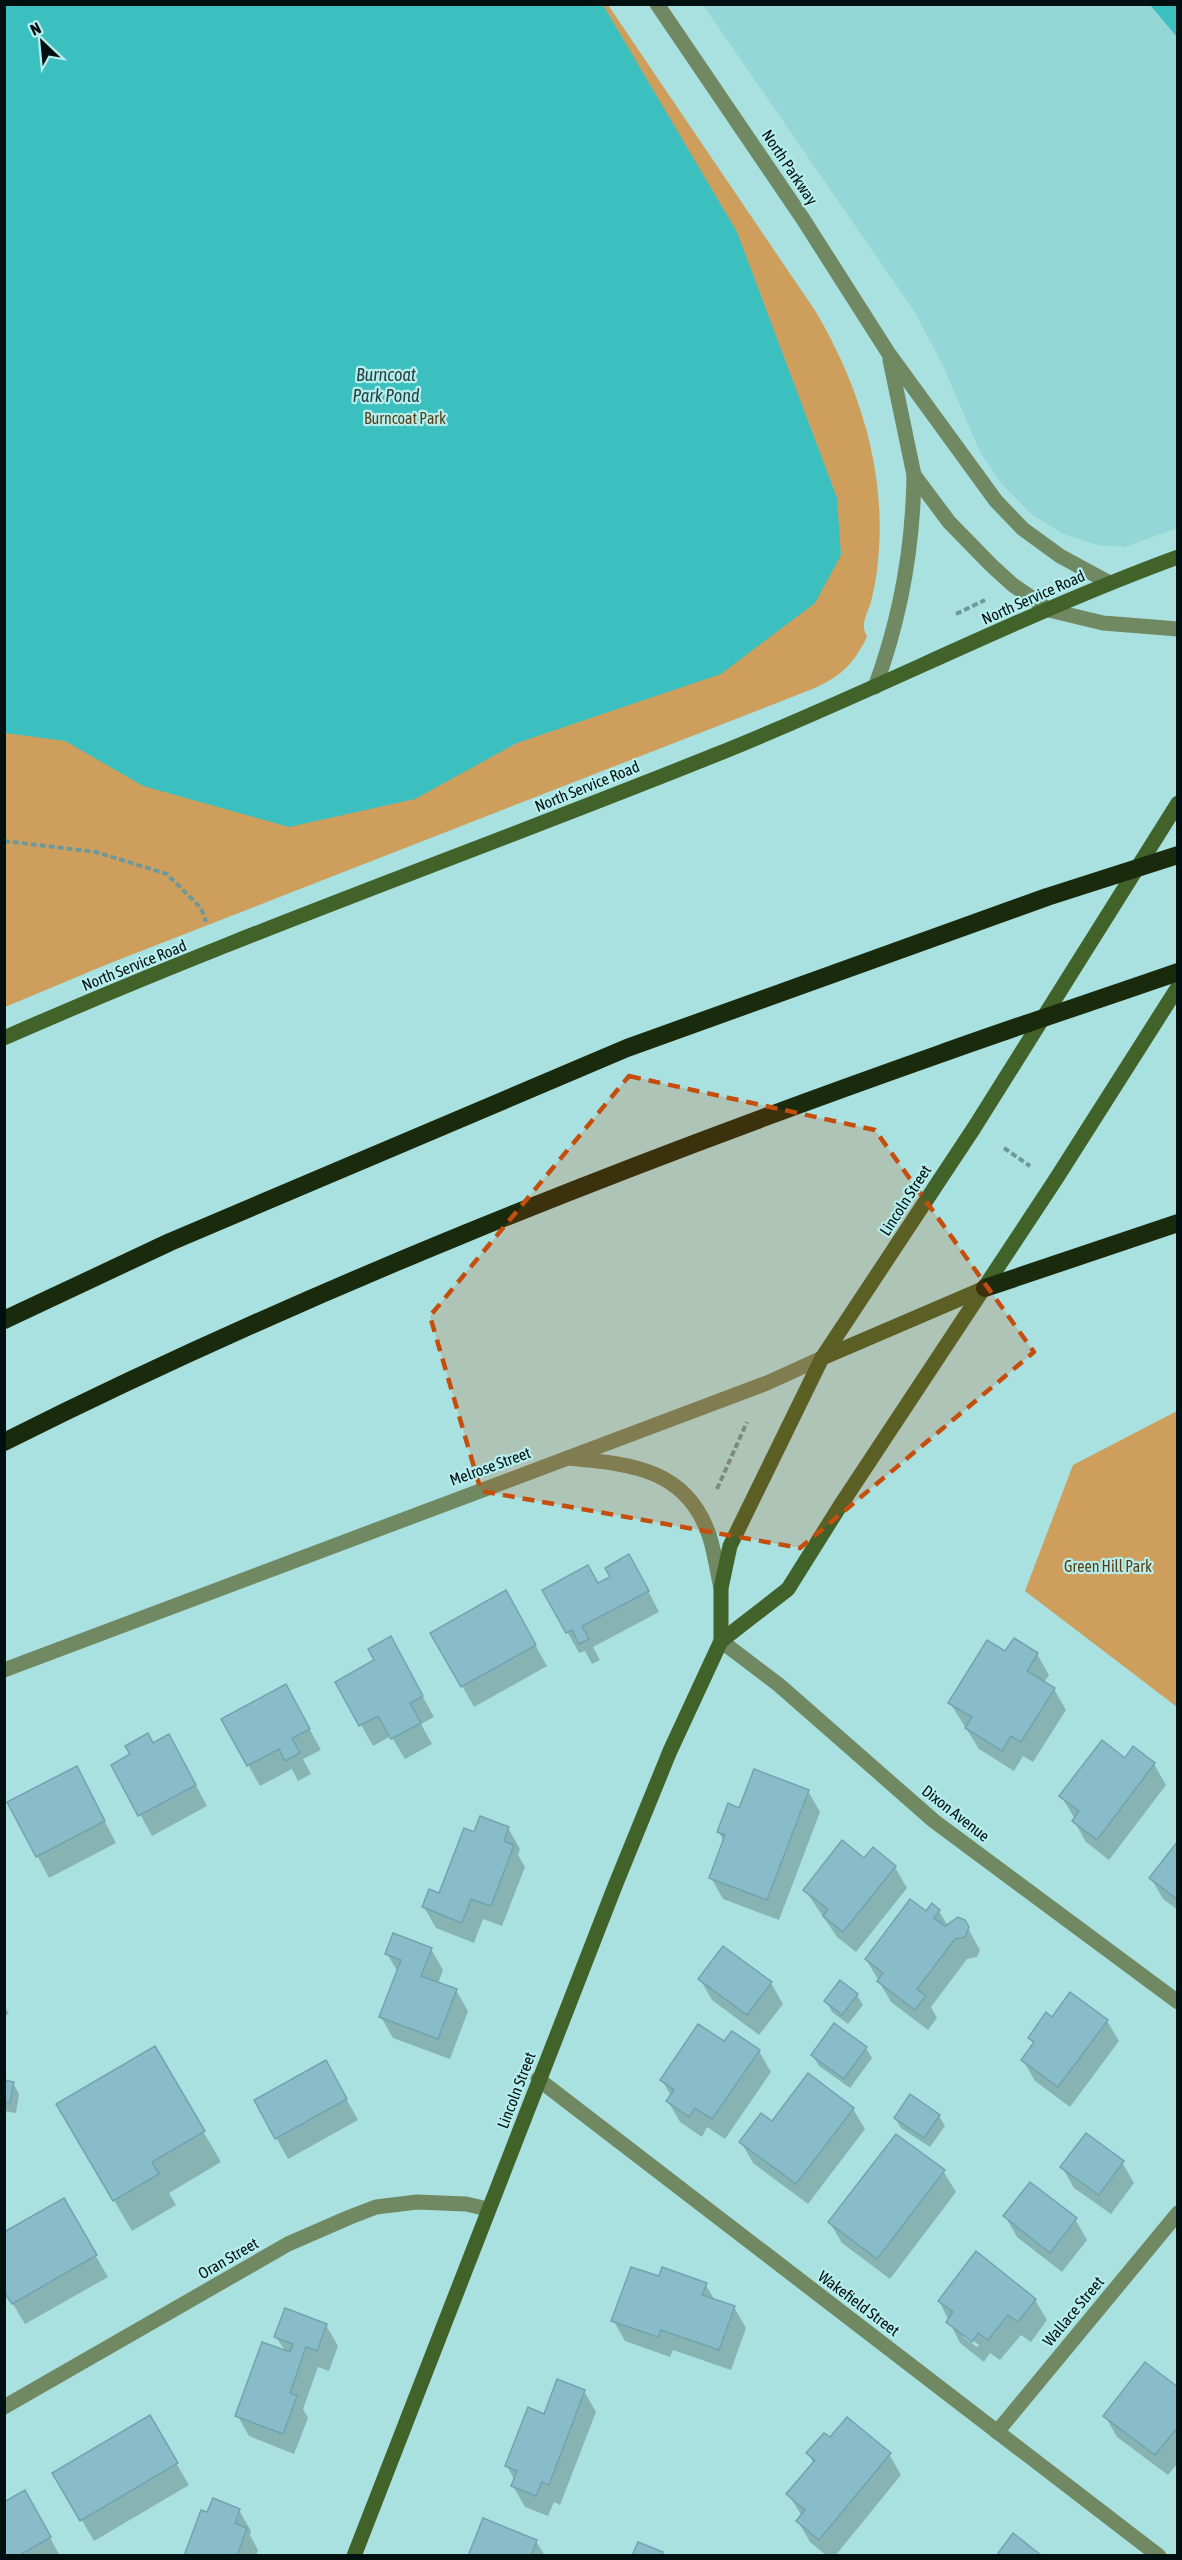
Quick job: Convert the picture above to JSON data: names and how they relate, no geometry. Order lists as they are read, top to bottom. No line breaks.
{"streets":{"main road":["North Service Road","Lincoln Street","Melrose Street"],"street":["North Parkway","Dixon Avenue","Oran Street","Wakefield Street","Wallace Street"]},"crossings":[["North Parkway","North Service Road"],["Lincoln Street","Melrose Street"],["Lincoln Street","Dixon Avenue"],["Lincoln Street","Oran Street"],["Lincoln Street","Wakefield Street"],["Wakefield Street","Wallace Street"]],"water":["Burncoat Park Pond"],"parks":["Burncoat Park","Green Hill Park"],"north":"top left"}
